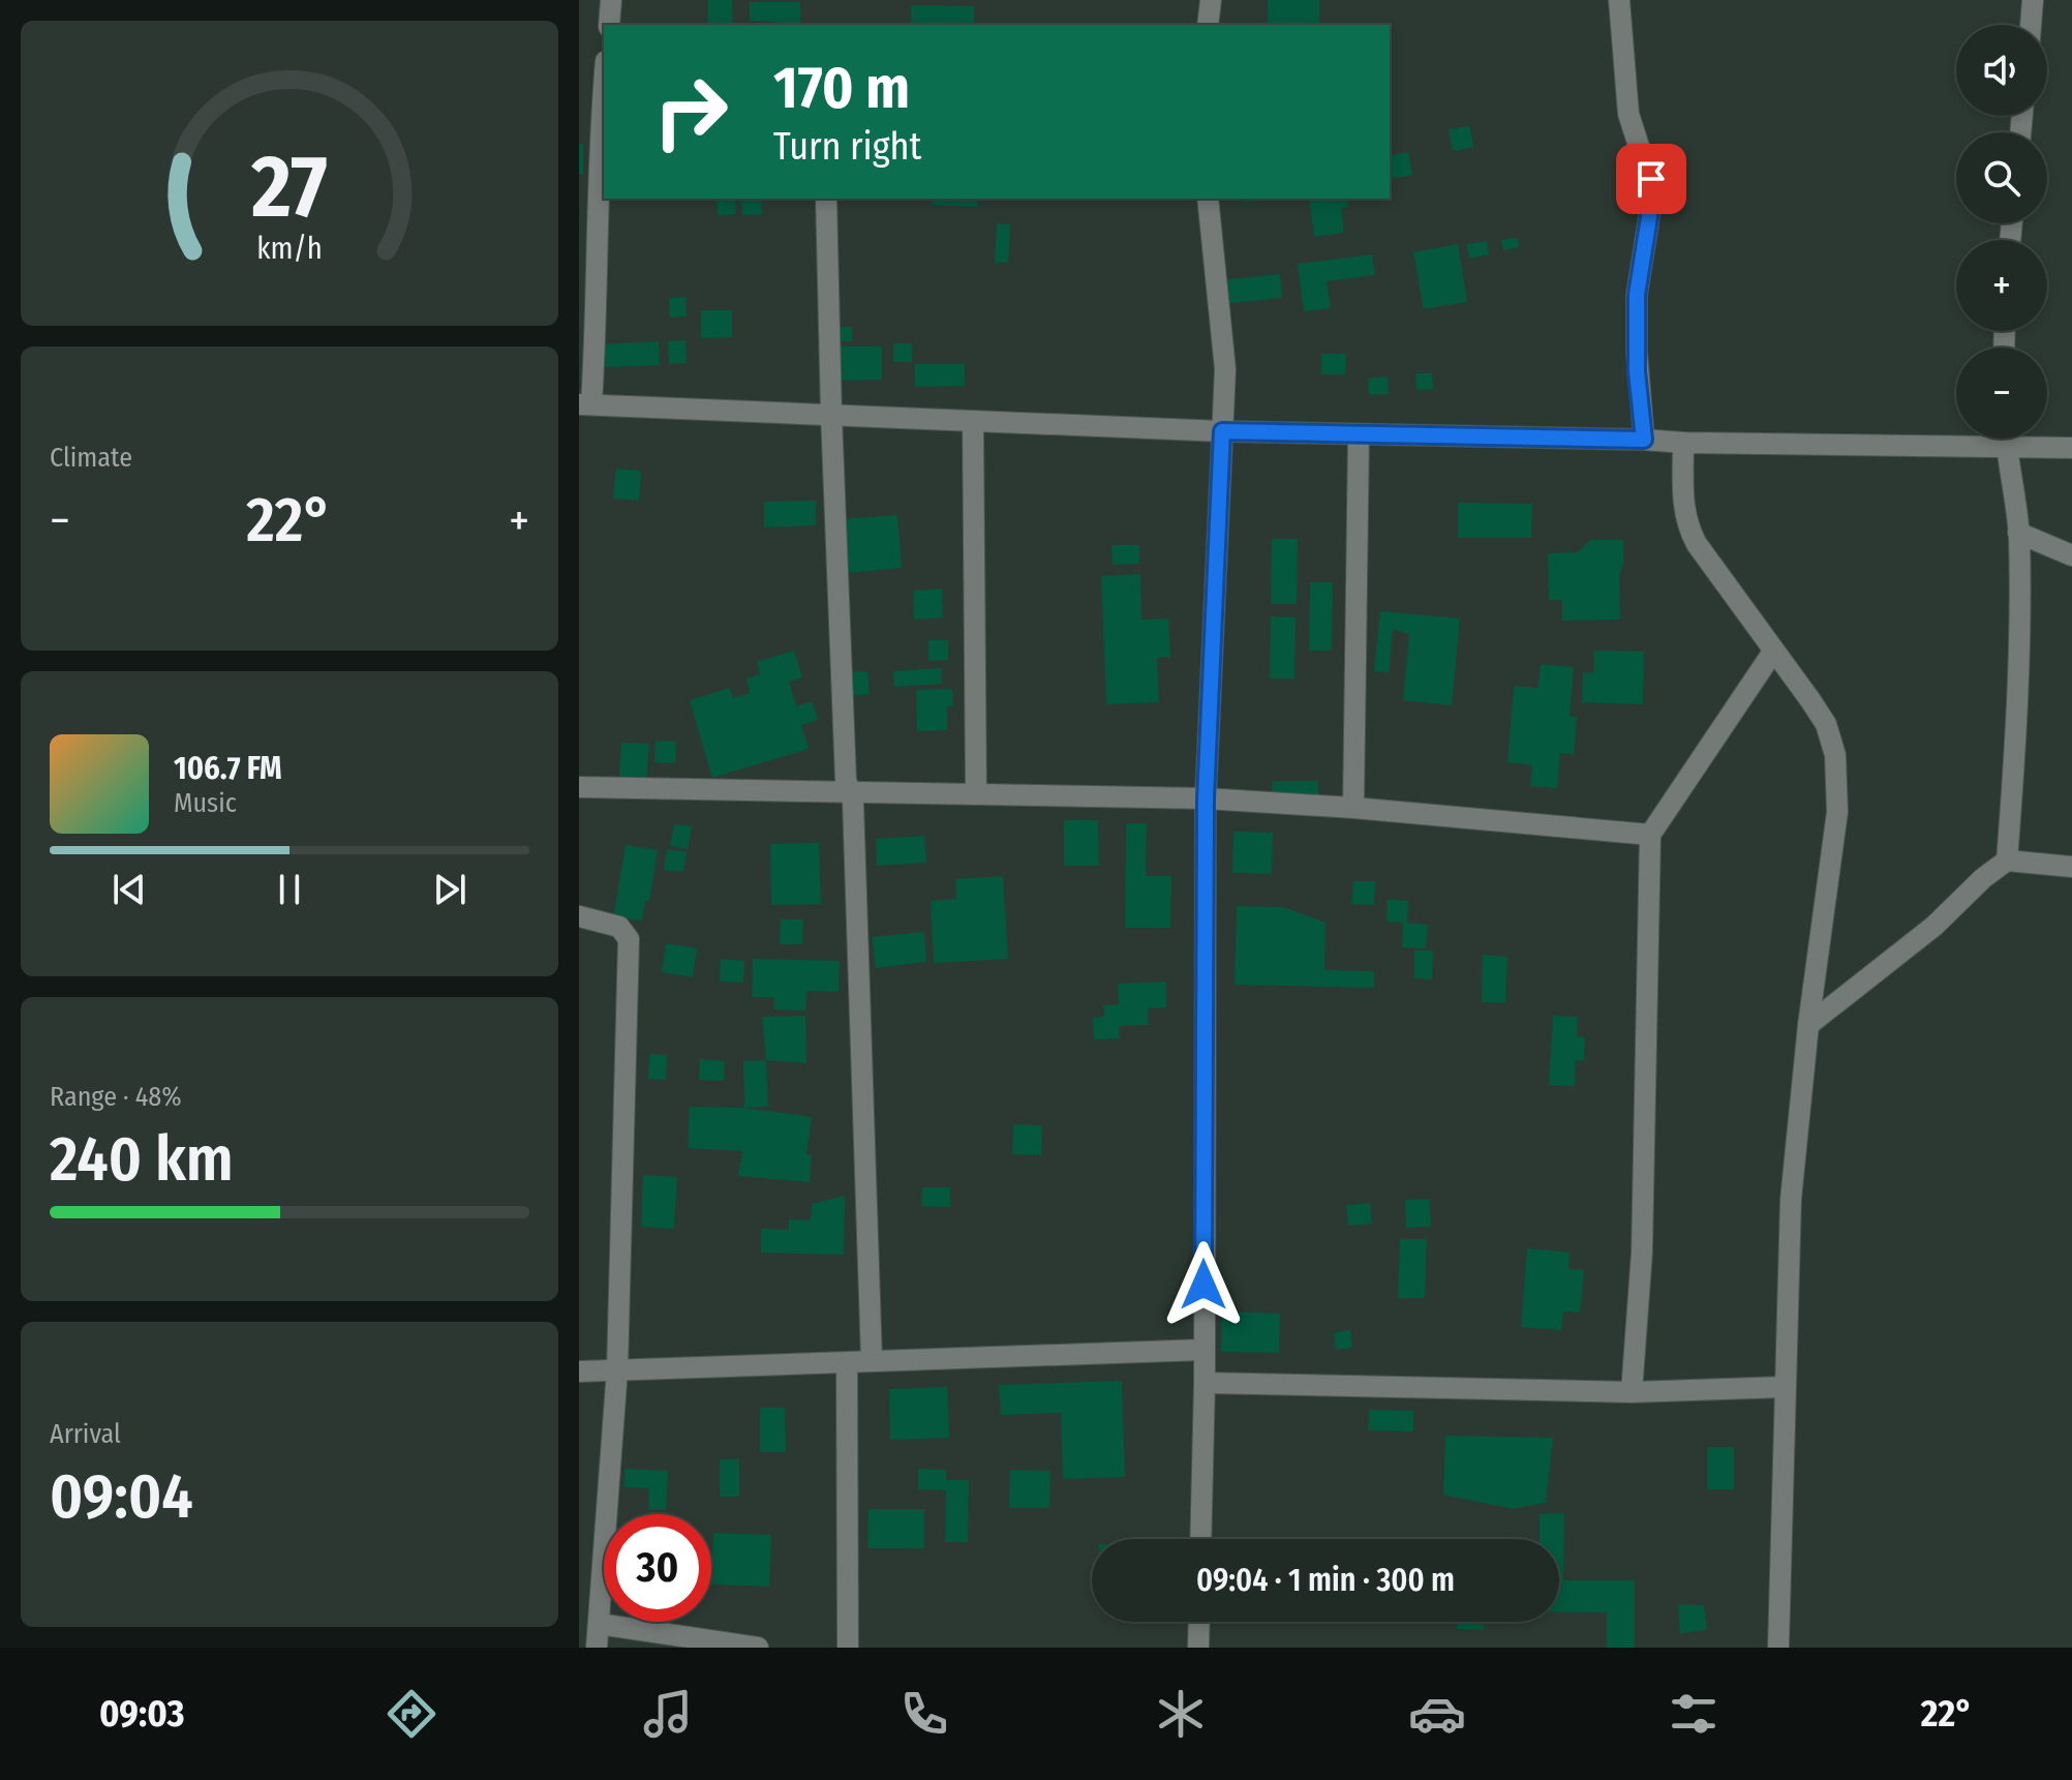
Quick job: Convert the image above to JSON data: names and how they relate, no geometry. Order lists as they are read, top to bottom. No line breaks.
{"page":{"map_buttons":["+","−"],"turn":["170 m","Turn right"],"tile":["Climate",["Range · 48%","240 km"],["Arrival","09:04"]],"heat":["−","22°","+"],"song":["106.7 FM","Music"],"limit":"30","trip":"09:04 · 1 min · 300 m","tabs":["09:03","22°"],"gauge":["27","km/h"]}}
